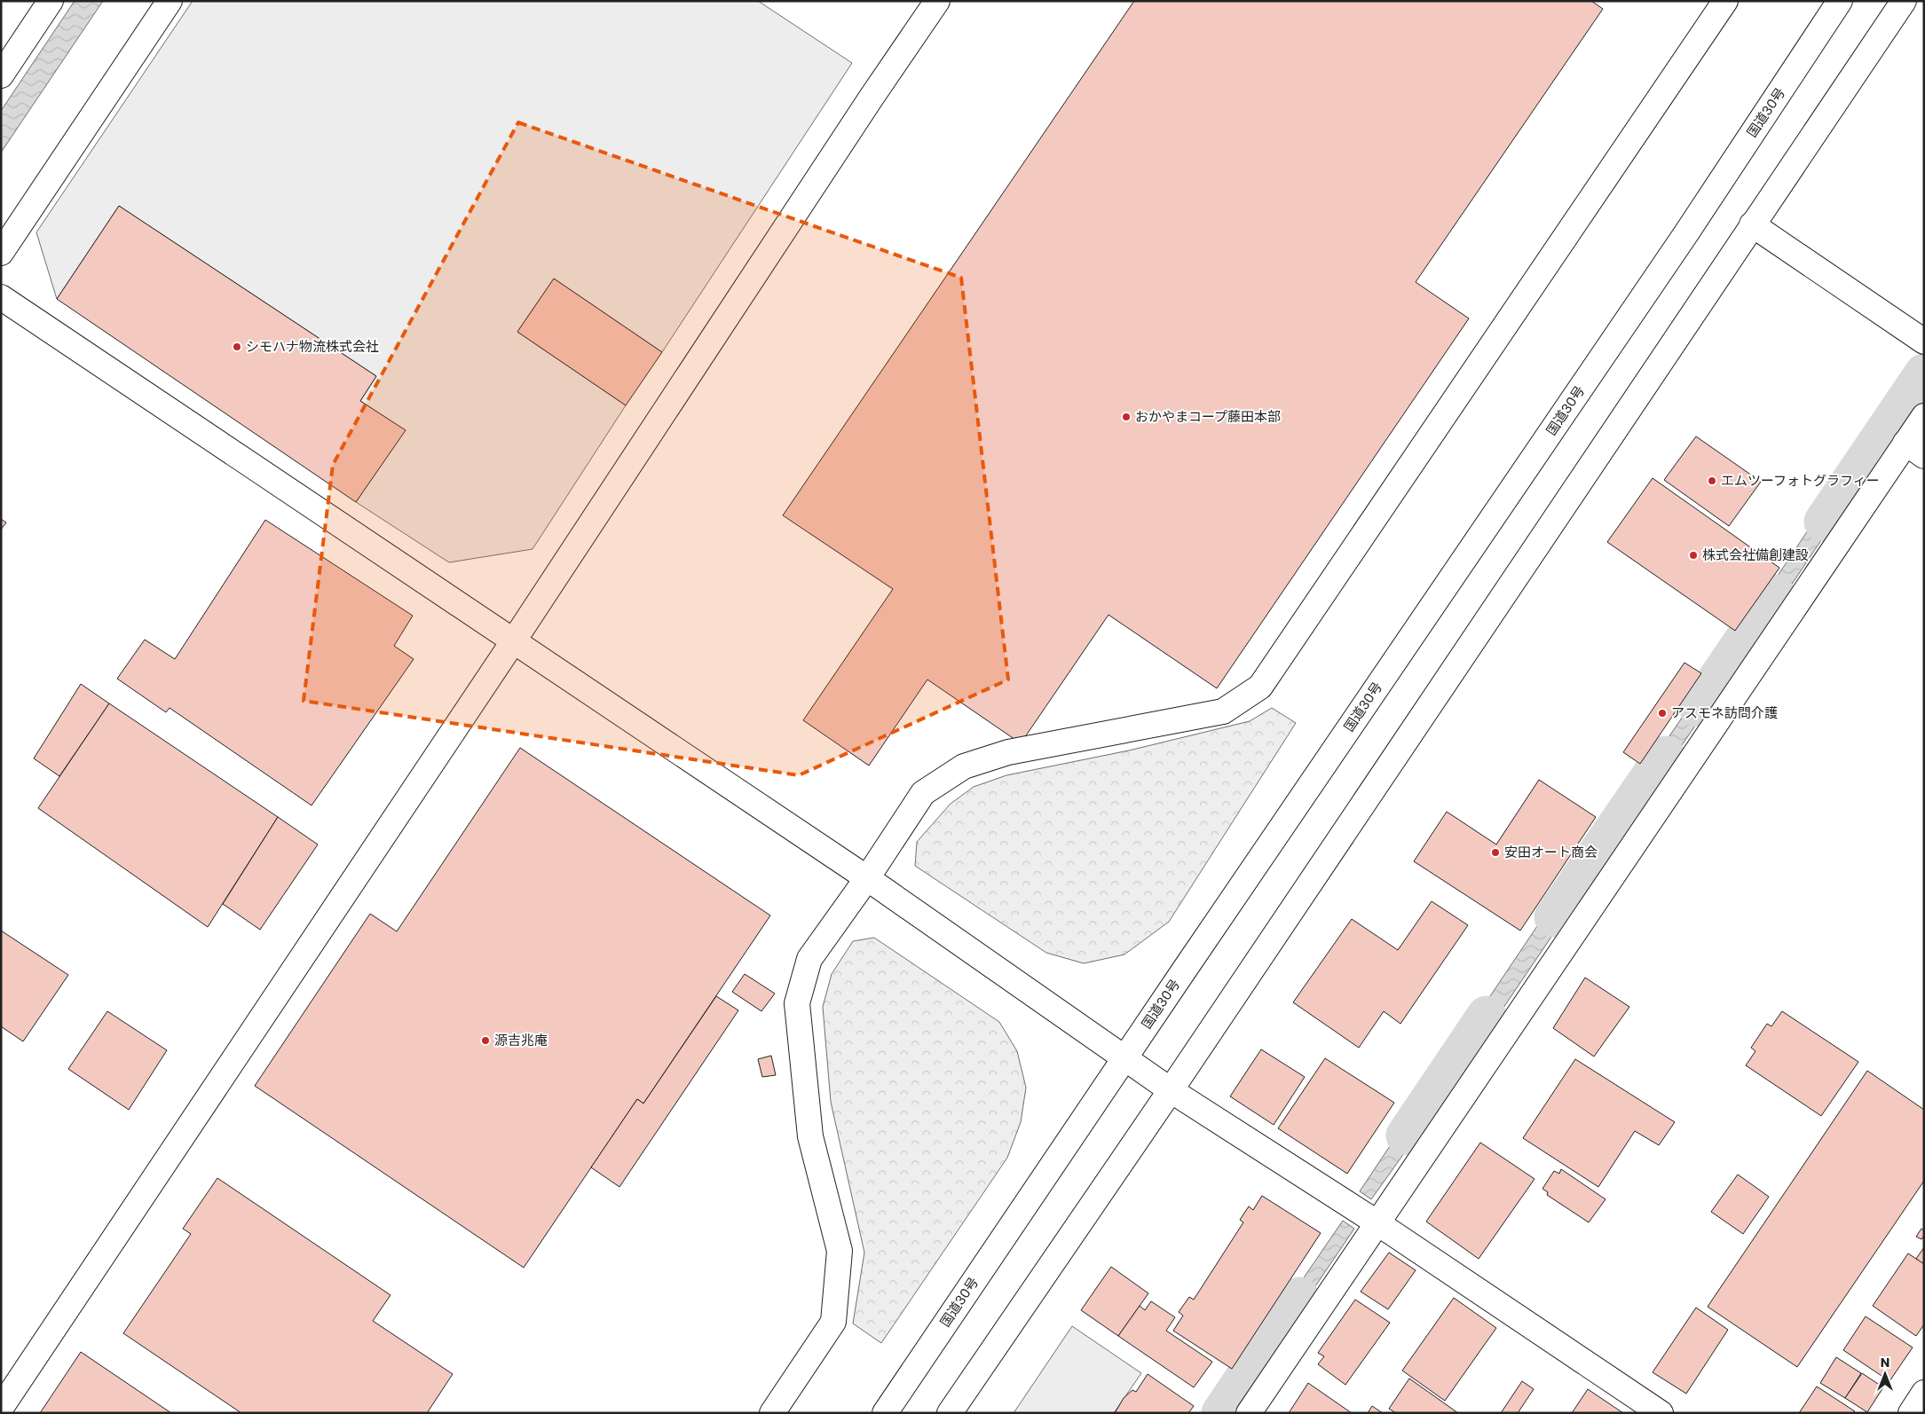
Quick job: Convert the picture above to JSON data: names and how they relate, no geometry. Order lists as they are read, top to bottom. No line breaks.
{"streets":{"main road":["国道30号"]},"places":["シモハナ物流株式会社","おかやまコープ藤田本部","エムツーフォトグラフィー","株式会社備創建設","アスモネ訪問介護","安田オート商会","源吉兆庵"],"north":"top"}
